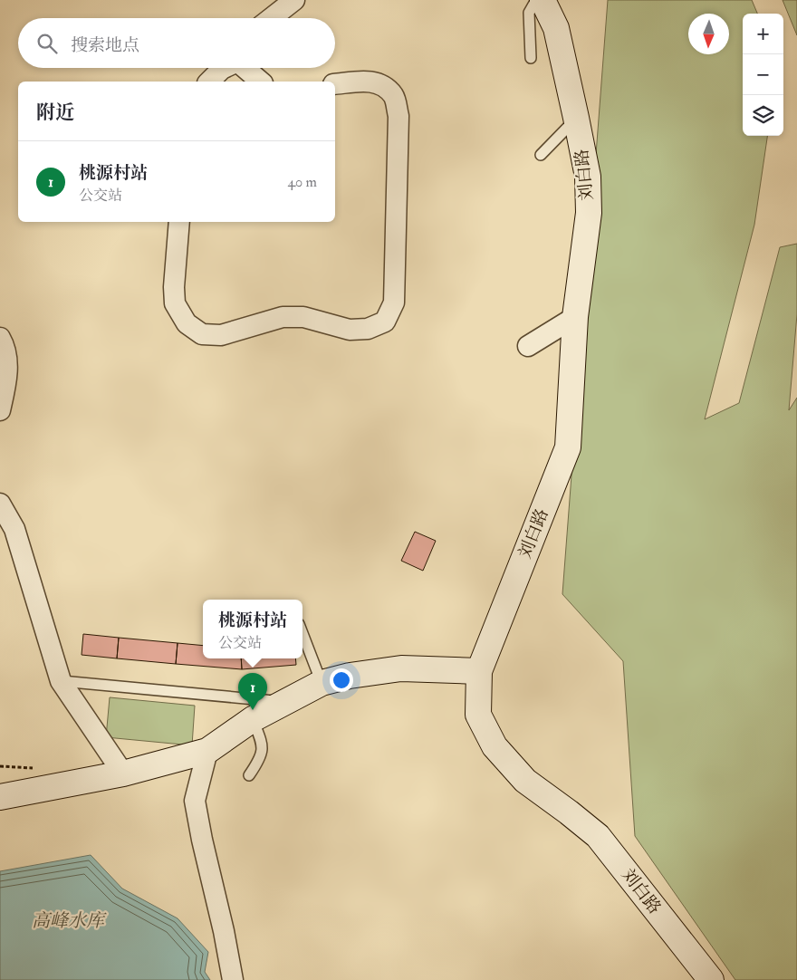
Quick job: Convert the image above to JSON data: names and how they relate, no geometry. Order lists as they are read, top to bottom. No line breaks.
{"streets":{"street":["刘白路"]},"water":["高峰水库"],"north":"bottom","page":{"map_buttons":["+","−"],"search":"搜索地点","heading":"附近","list":[{"mark":"1","name":"桃源村站","note":"公交站","value":"40 m"}],"popup":["桃源村站","公交站"],"pins":"1"}}
